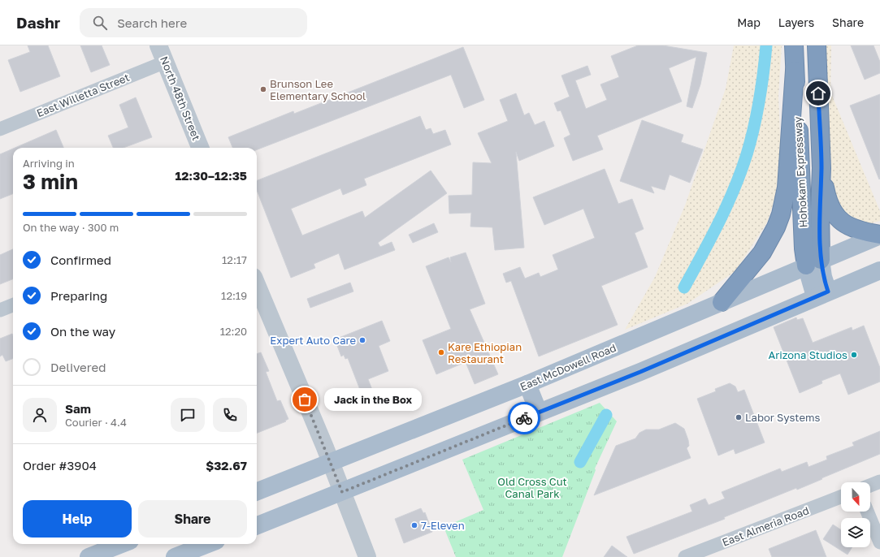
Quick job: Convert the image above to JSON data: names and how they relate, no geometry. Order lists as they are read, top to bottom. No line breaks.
{"streets":{"highway":["Hohokam Expressway"],"main road":["East McDowell Road"],"street":["East Willetta Street","North 48th Street","East Almeria Road"]},"crossings":[["East Willetta Street","North 48th Street"],["Hohokam Expressway","East McDowell Road"]],"parks":["Old Cross Cut Canal Park"],"places":["Brunson Lee Elementary School","Expert Auto Care","Kare Ethiopian Restaurant","Arizona Studios","Jack in the Box","Labor Systems","7-Eleven"],"north":"bottom","page":{"header":"Dashr","search":"Search here","nav":["Map","Layers","Share"],"heading":["3 min","Arriving in","12:30–12:35"],"panel":["Sam","Courier · 4.4","Order #3904","$32.67"],"bar":"On the way · 300 m","list":[["Confirmed","12:17"],["Preparing","12:19"],["On the way","12:20"],"Delivered"],"bubble":"Jack in the Box","buttons":["Help","Share"]}}
